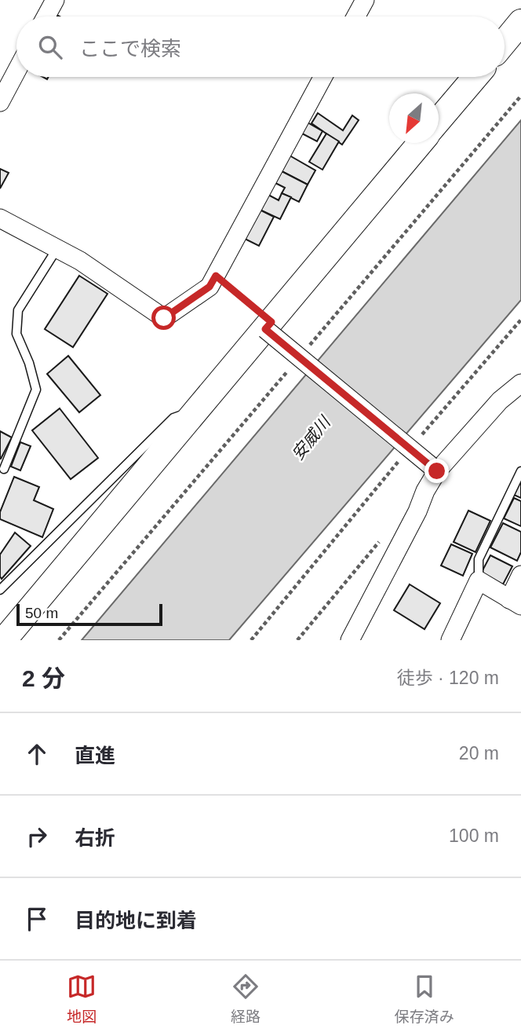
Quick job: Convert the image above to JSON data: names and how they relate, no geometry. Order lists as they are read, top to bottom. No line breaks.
{"water":["安威川"],"scale_bar":"50 m","north":"bottom left","page":{"search":"ここで検索","scale":"50 m","heading":["2 分","徒歩 · 120 m"],"list":[["直進","20 m"],["右折","100 m"],"目的地に到着"],"nav":["地図","経路","保存済み"]}}
